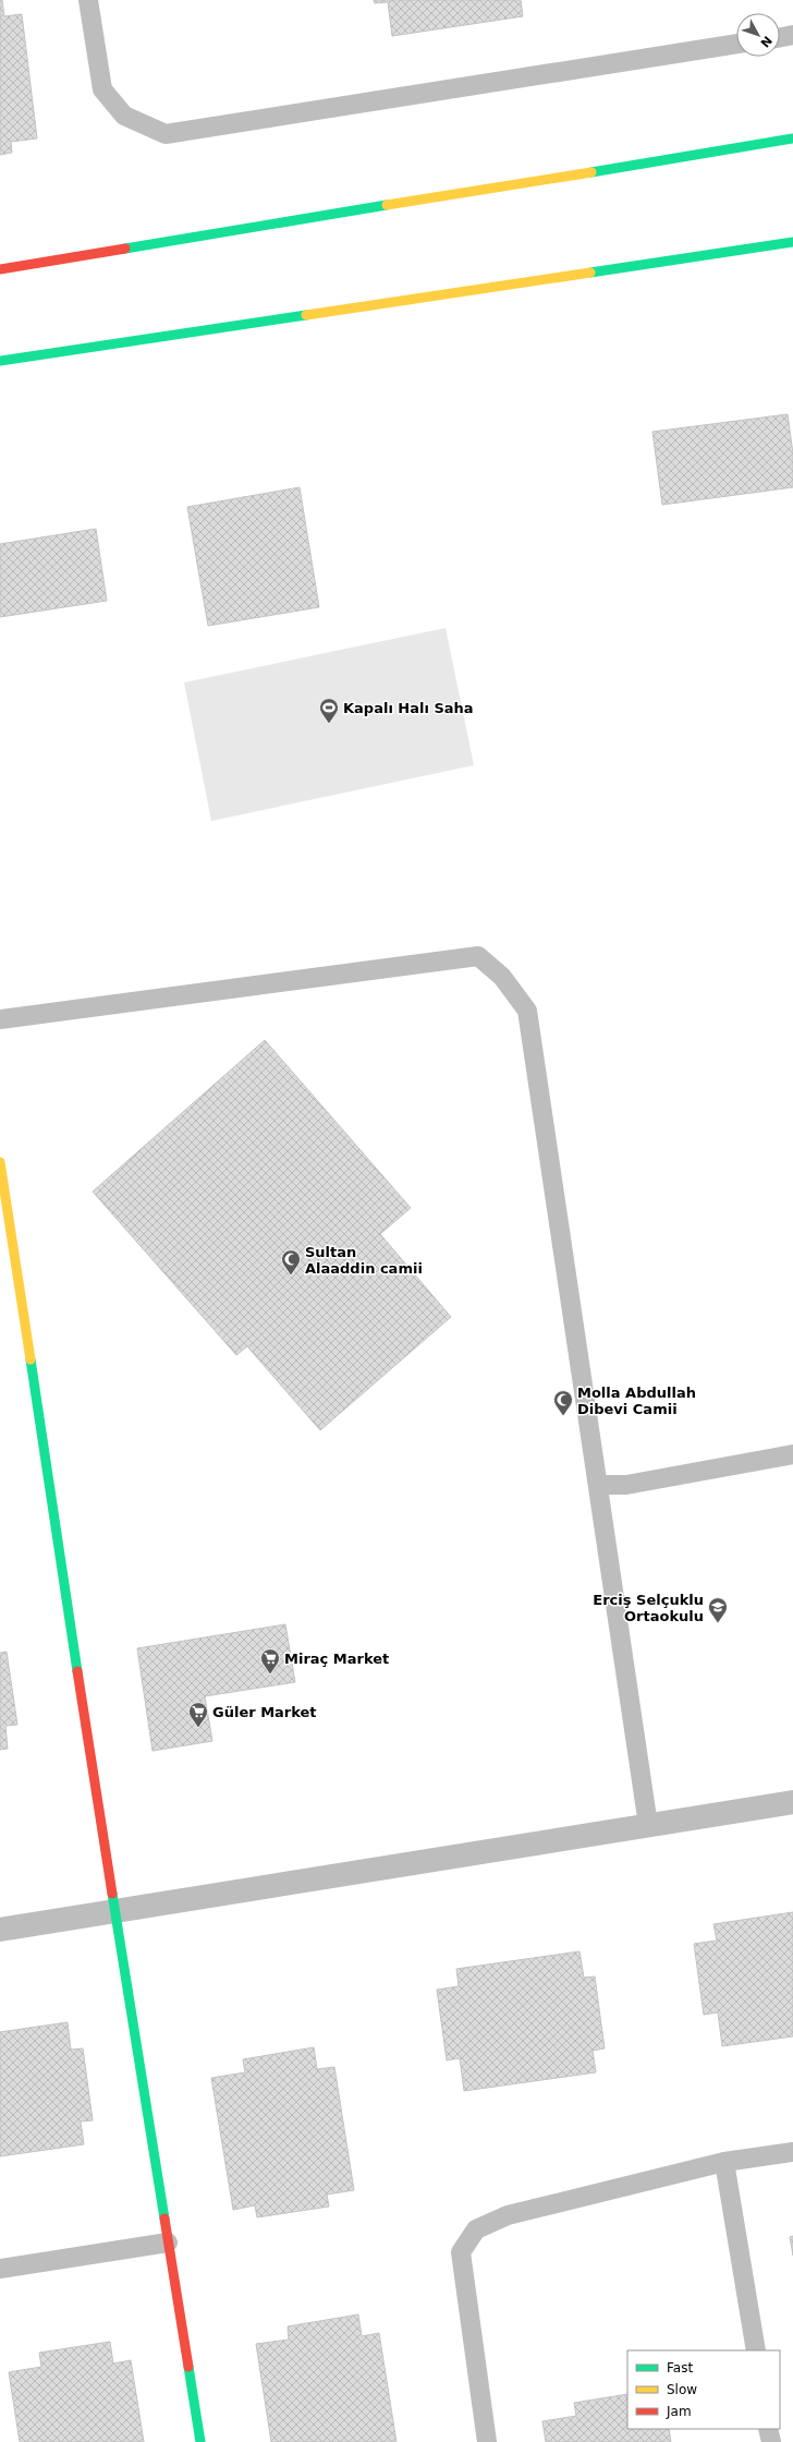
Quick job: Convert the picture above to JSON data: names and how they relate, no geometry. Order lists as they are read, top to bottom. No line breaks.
{"places":{"sports":["Kapalı Halı Saha"],"mosque":["Sultan Alaaddin camii","Molla Abdullah Dibevi Camii"],"school or university":["Erciş Selçuklu Ortaokulu"],"supermarket":["Miraç Market","Güler Market"]},"legend":["Fast","Slow","Jam"],"north":"bottom right"}
